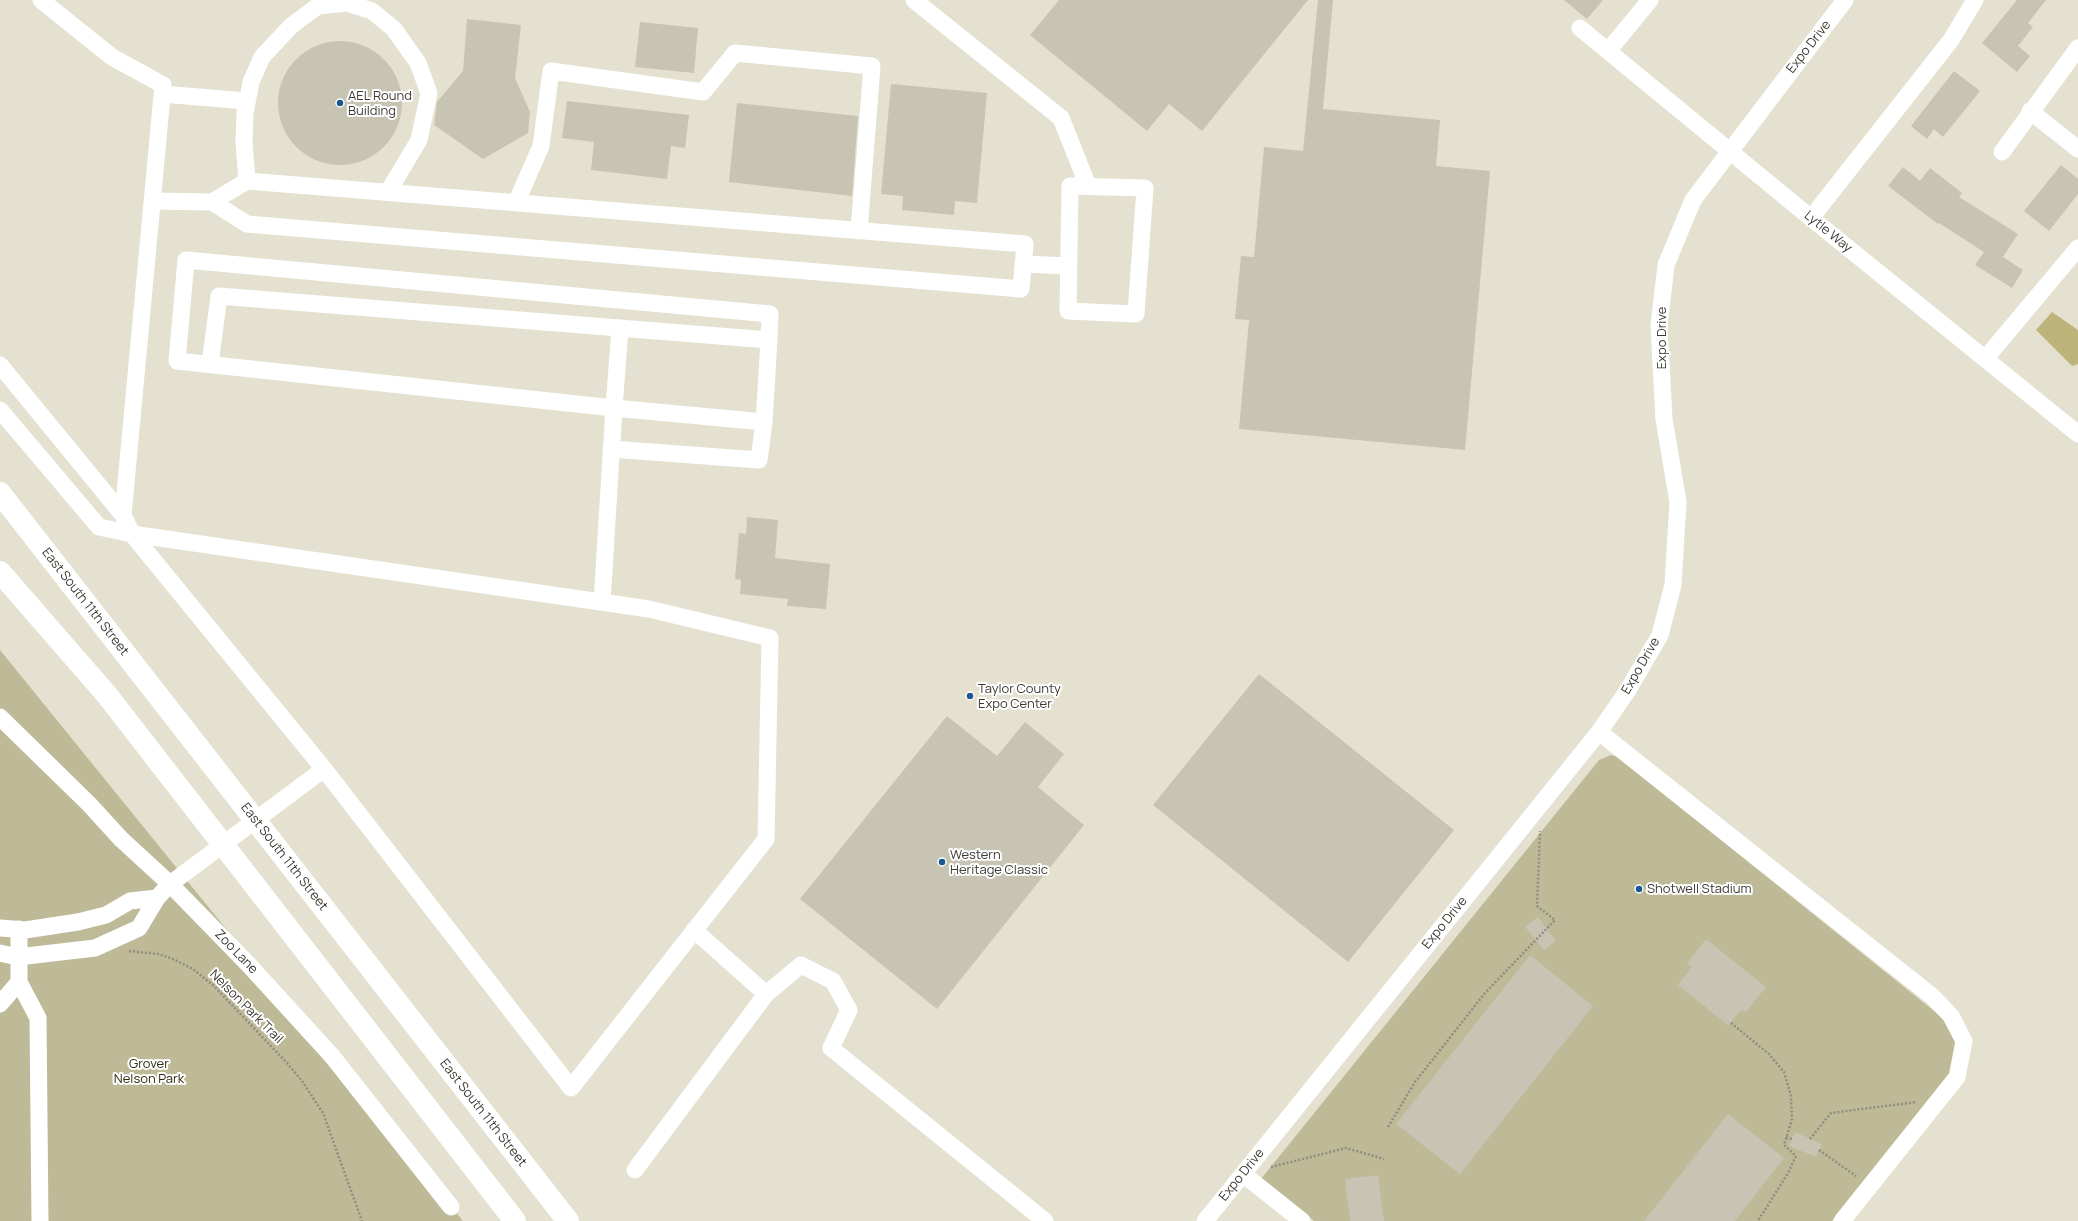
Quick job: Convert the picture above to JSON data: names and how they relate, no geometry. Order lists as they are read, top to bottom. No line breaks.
{"streets":{"main road":["East South 11th Street"],"street":["Expo Drive","Lytle Way","Zoo Lane"],"path":["Nelson Park Trail"]},"crossings":[["Expo Drive","Lytle Way"]],"parks":["Grover Nelson Park"],"places":["AEL Round Building","Taylor County Expo Center","Western Heritage Classic","Shotwell Stadium"]}
